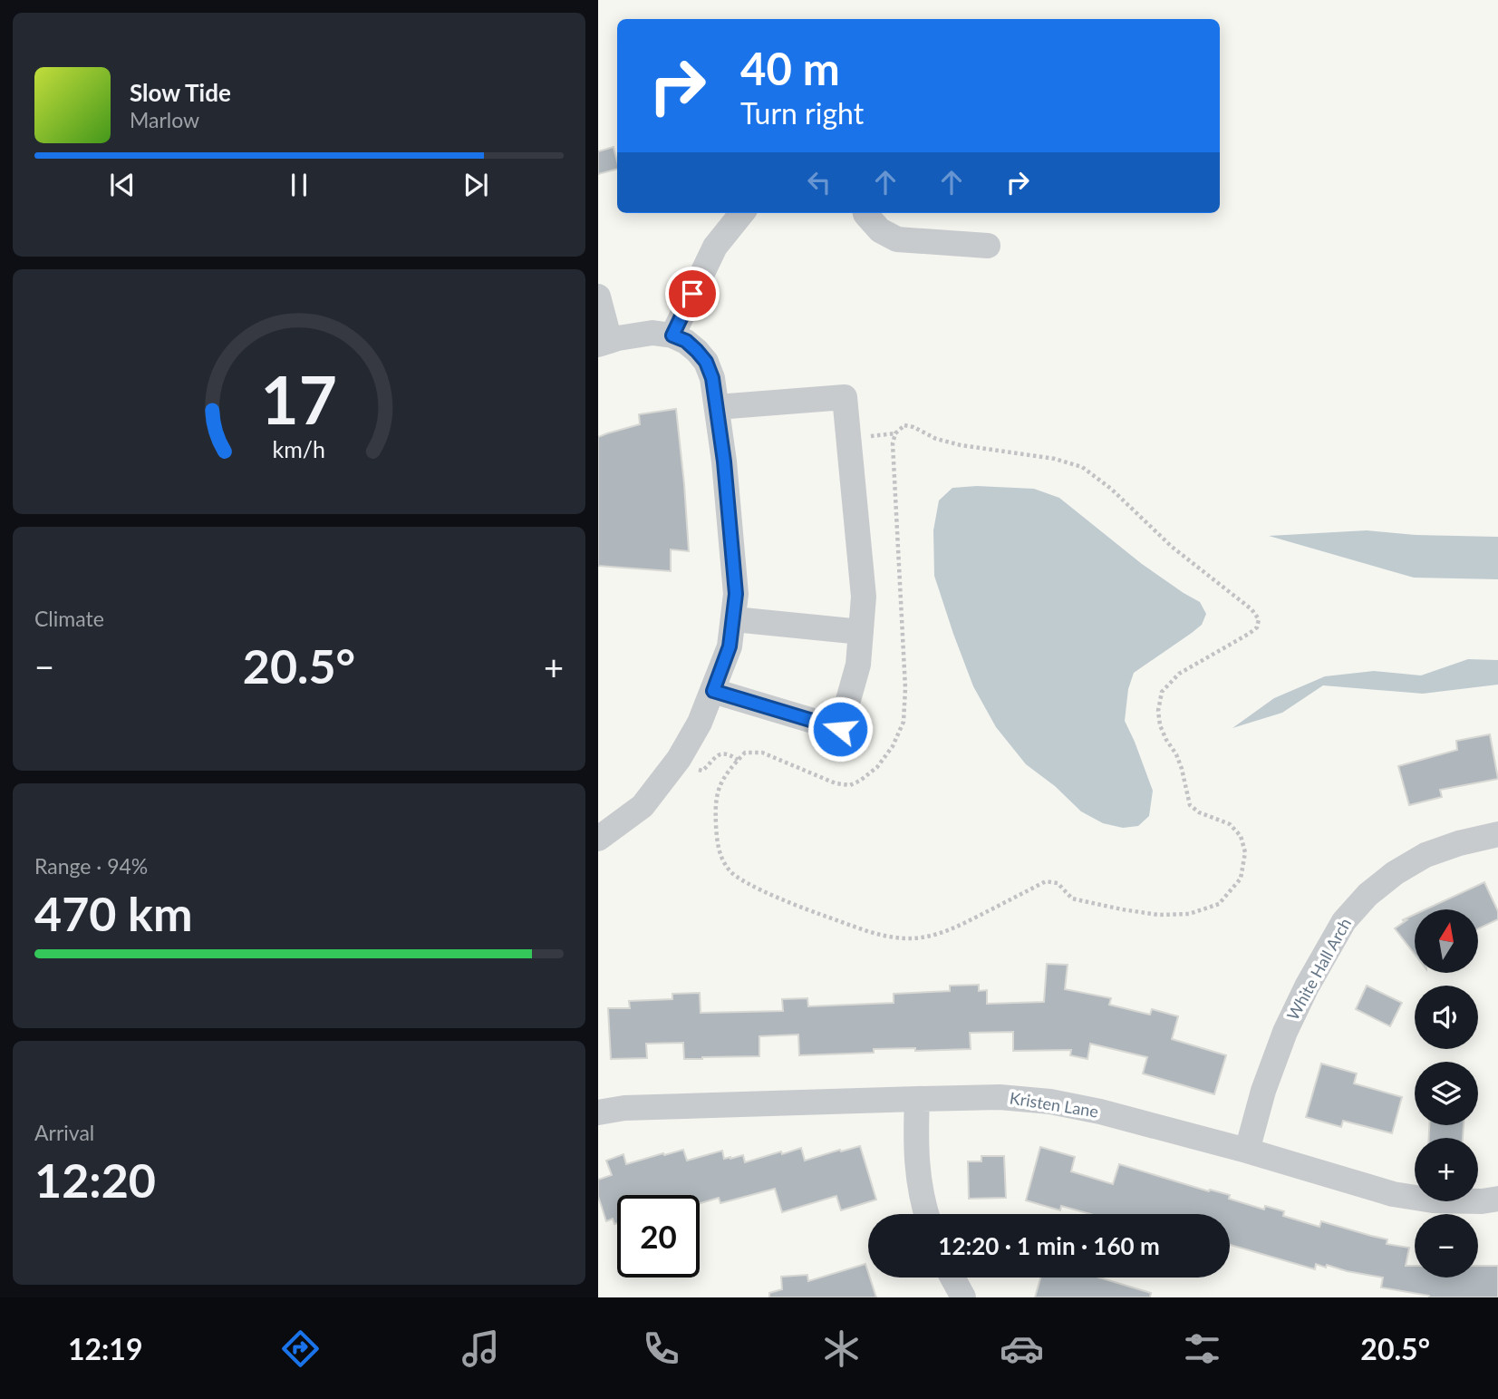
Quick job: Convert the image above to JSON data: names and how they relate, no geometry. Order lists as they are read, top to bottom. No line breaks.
{"streets":{"street":["White Hall Arch","Kristen Lane"]},"crossings":[["White Hall Arch","Kristen Lane"]],"north":"top","page":{"turn":["40 m","Turn right"],"song":["Slow Tide","Marlow"],"tile":["Climate",["Range · 94%","470 km"],["Arrival","12:20"]],"heat":["−","20.5°","+"],"map_buttons":["+","−"],"limit":"20","trip":"12:20 · 1 min · 160 m","tabs":["12:19","20.5°"],"gauge":["17","km/h"]}}
